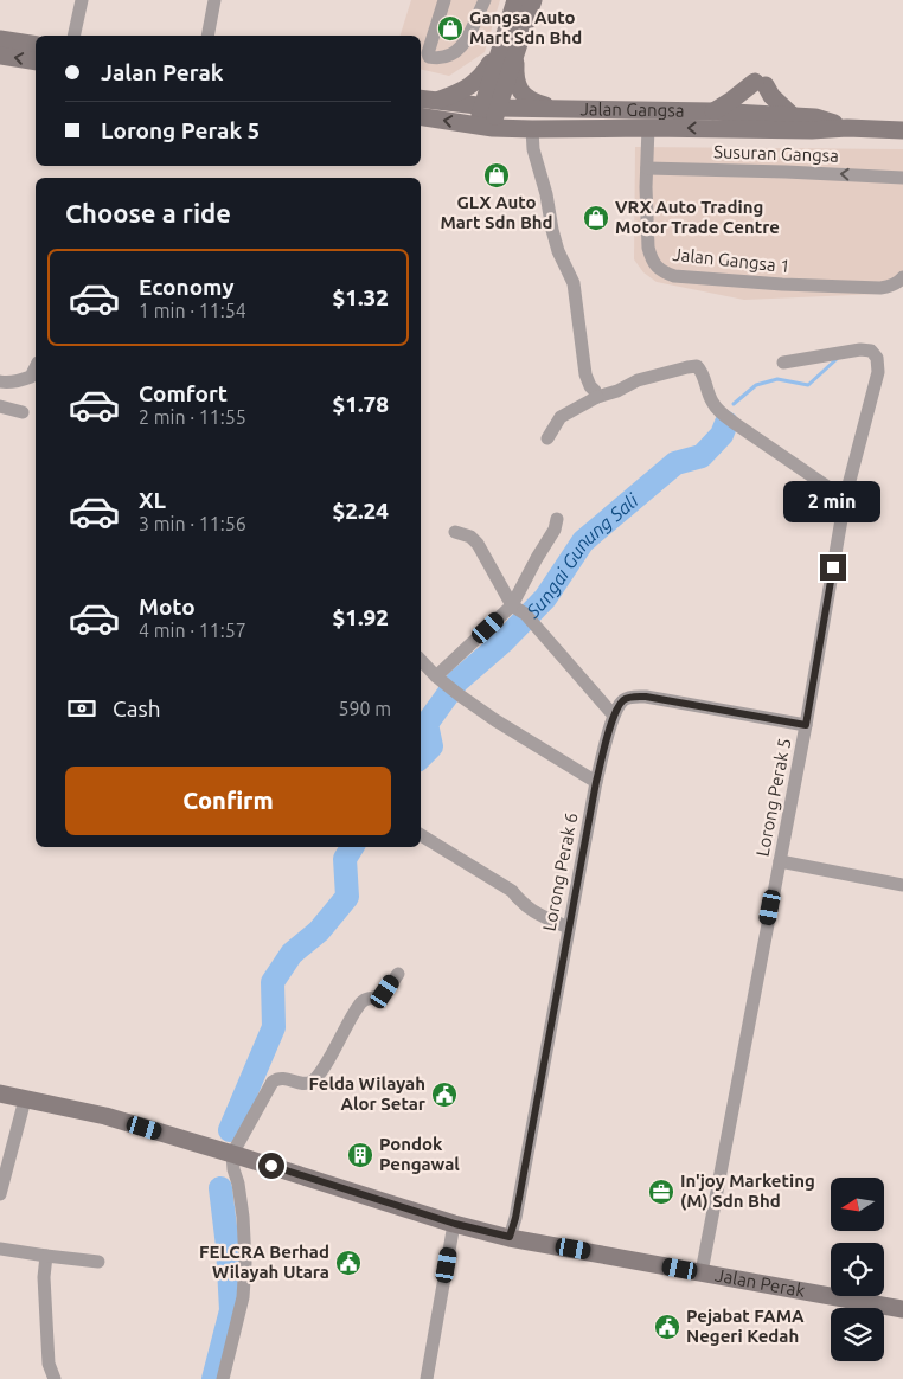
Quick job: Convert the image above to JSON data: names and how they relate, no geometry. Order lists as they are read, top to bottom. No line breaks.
{"streets":{"main road":["Jalan Gangsa","Jalan Perak"],"street":["Susuran Gangsa","Jalan Gangsa 1","Lorong Perak 5","Lorong Perak 6"]},"crossings":[["Susuran Gangsa","Jalan Gangsa 1"],["Lorong Perak 5","Jalan Perak"],["Lorong Perak 6","Jalan Perak"]],"one_way":["Susuran Gangsa"],"water":["Sungai Gunung Sali"],"places":{"shop":["Gangsa Auto Mart Sdn Bhd","GLX Auto Mart Sdn Bhd","VRX Auto Trading Motor Trade Centre"],"public building":["Felda Wilayah Alor Setar","FELCRA Berhad Wilayah Utara","Pejabat FAMA Negeri Kedah"],"building":["Pondok Pengawal"],"office":["In'joy Marketing (M) Sdn Bhd"]},"north":"left","page":{"banner":["Jalan Perak","Lorong Perak 5"],"heading":"Choose a ride","list":[{"name":"Economy","note":"1 min · 11:54","value":"$1.32"},{"name":"Comfort","note":"2 min · 11:55","value":"$1.78"},{"name":"XL","note":"3 min · 11:56","value":"$2.24"},{"name":"Moto","note":"4 min · 11:57","value":"$1.92"}],"bubble":"2 min","pay":["Cash","590 m"],"buttons":"Confirm"}}
